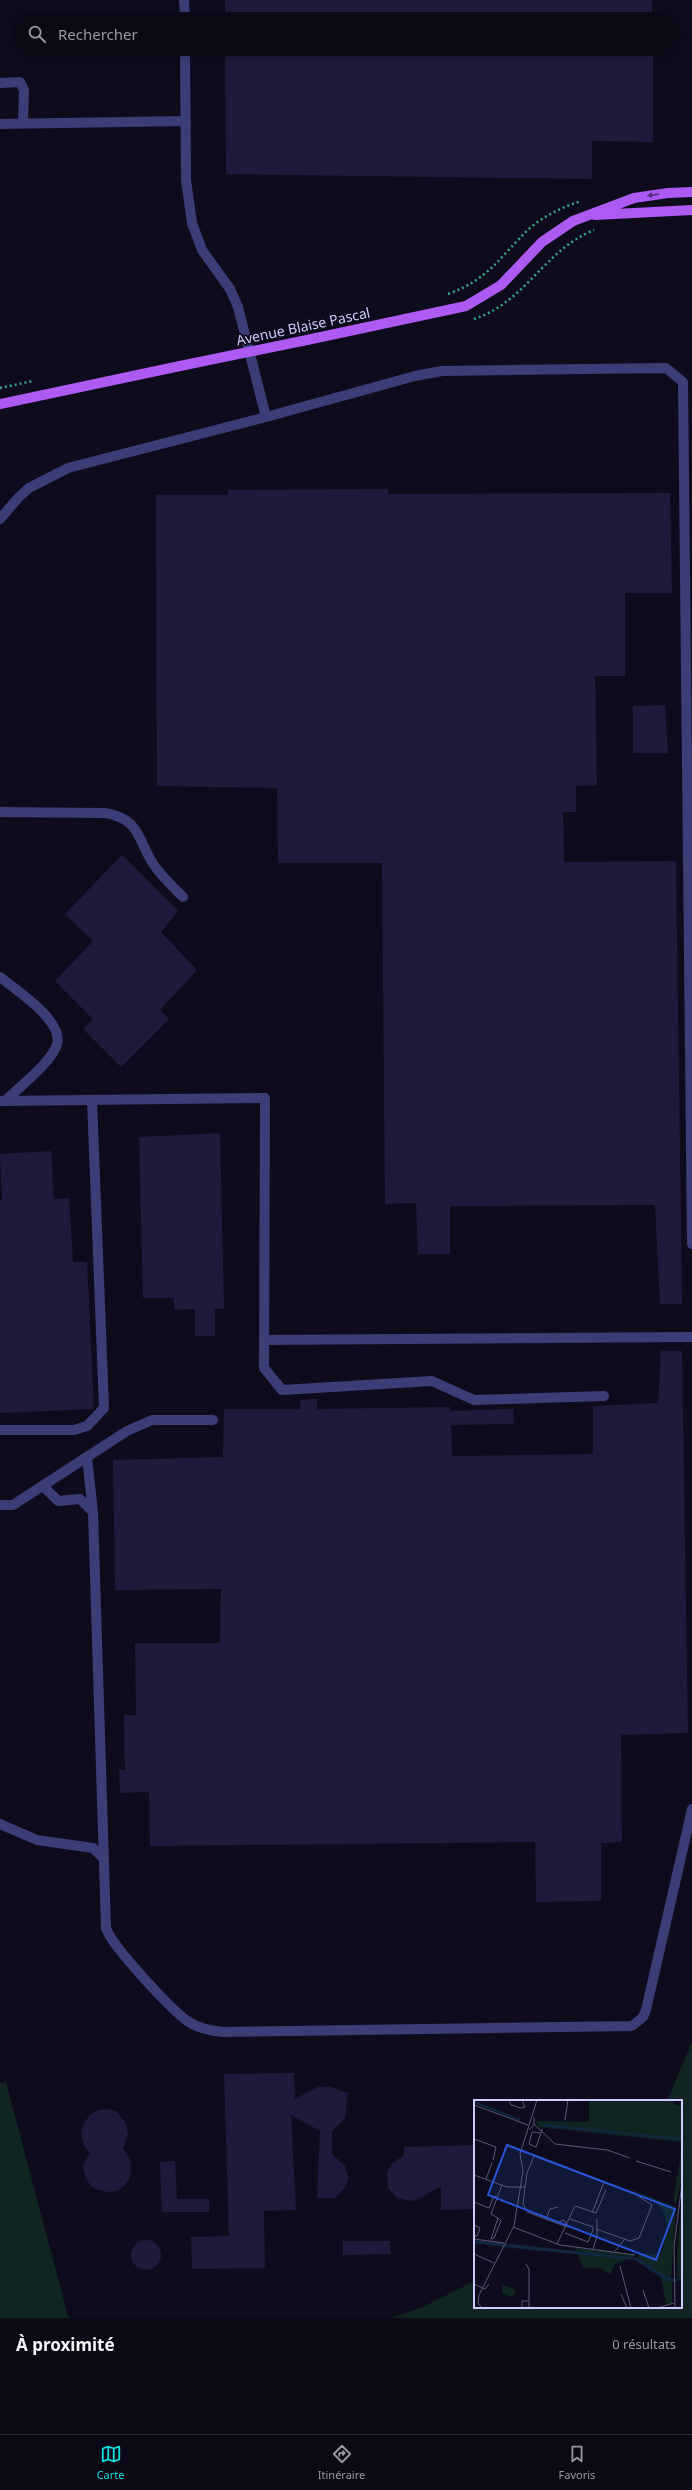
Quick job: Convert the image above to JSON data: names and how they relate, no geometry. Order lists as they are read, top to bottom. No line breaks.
{"streets":{"main road":["Avenue Blaise Pascal"]},"page":{"search":"Rechercher","heading":["À proximité","0 résultats"],"nav":["Carte","Itinéraire","Favoris"]}}
